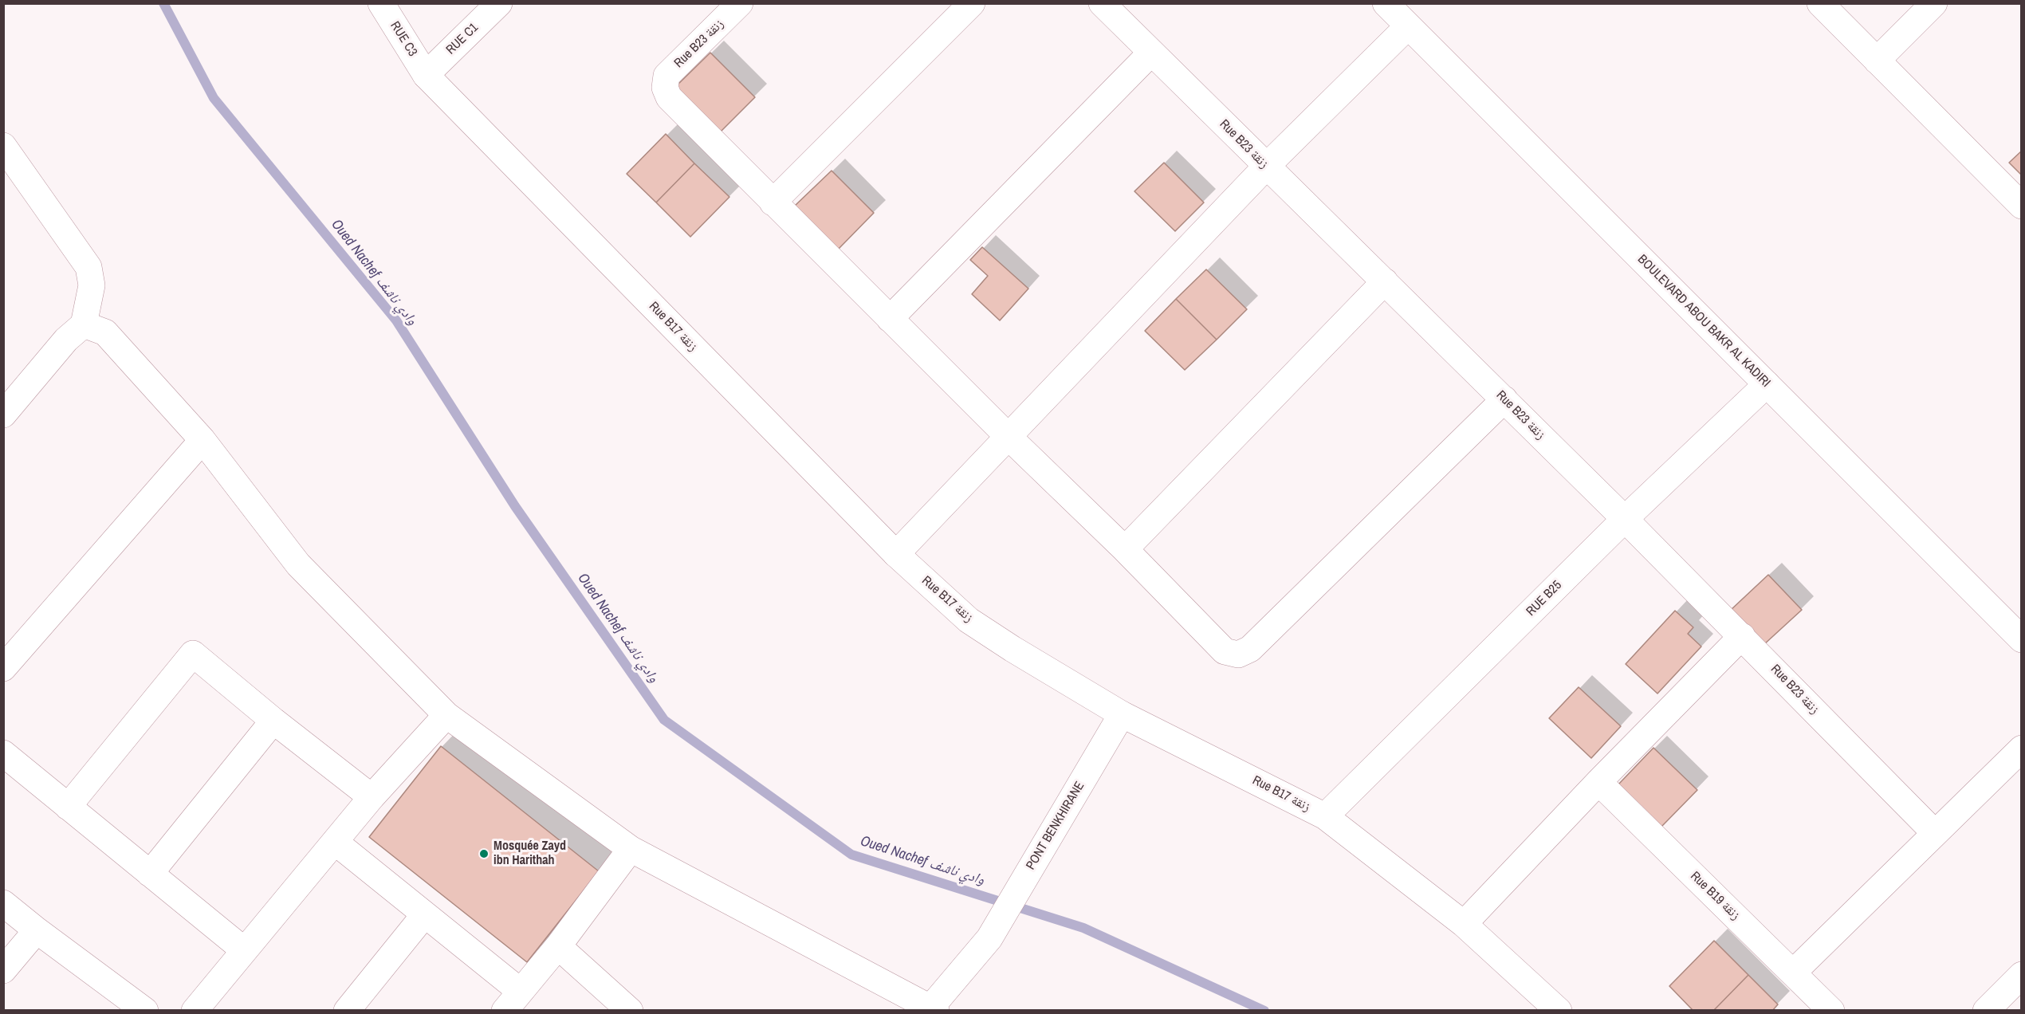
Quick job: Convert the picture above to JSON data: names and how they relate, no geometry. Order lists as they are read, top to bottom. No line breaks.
{"streets":{"street":["RUE C3","RUE C1","Rue B23 زنقة","BOULEVARD ABOU BAKR AL KADIRI","Rue B17 زنقة","RUE B25","PONT BENKHIRANE","Rue B19 زنقة"]},"crossings":[["RUE C3","RUE C1"],["RUE C3","Rue B17 زنقة"],["RUE C1","Rue B17 زنقة"],["Rue B23 زنقة","RUE B25"],["BOULEVARD ABOU BAKR AL KADIRI","RUE B25"],["Rue B17 زنقة","RUE B25"],["Rue B17 زنقة","PONT BENKHIRANE"]],"water":["Oued Nachef وادي ناشف"],"places":["Mosquée Zayd ibn Harithah"]}
